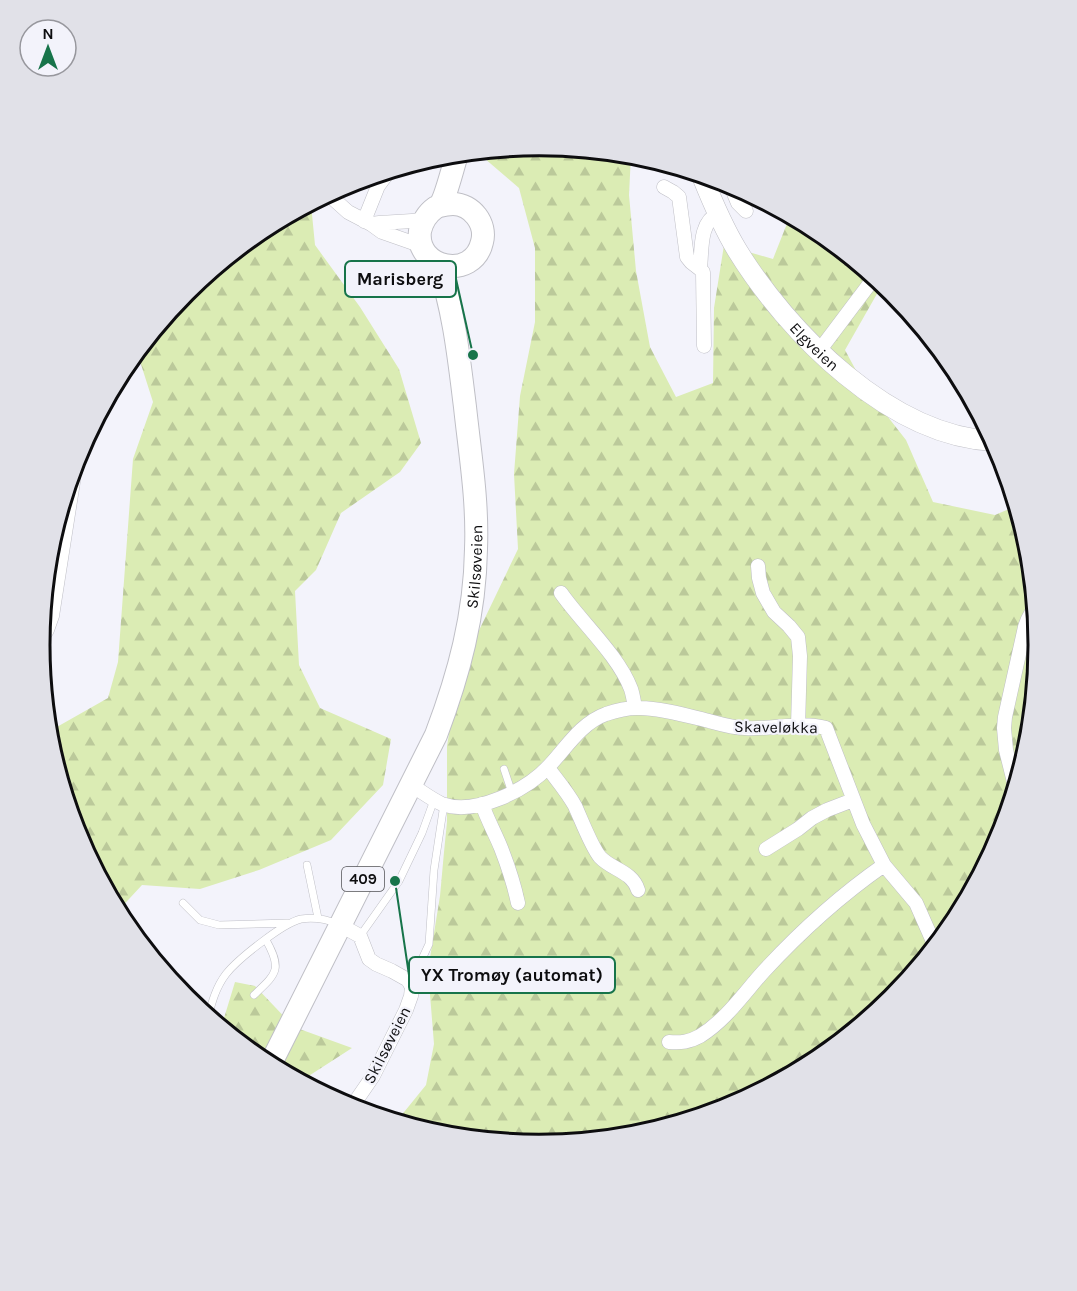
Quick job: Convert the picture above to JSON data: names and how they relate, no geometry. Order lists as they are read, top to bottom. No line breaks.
{"streets":{"main road":["Elgveien","Skilsøveien","409"],"street":["Skaveløkka"]},"crossings":[["Skilsøveien","Skaveløkka"]],"places":["Marisberg","YX Tromøy (automat)"],"north":"top"}
